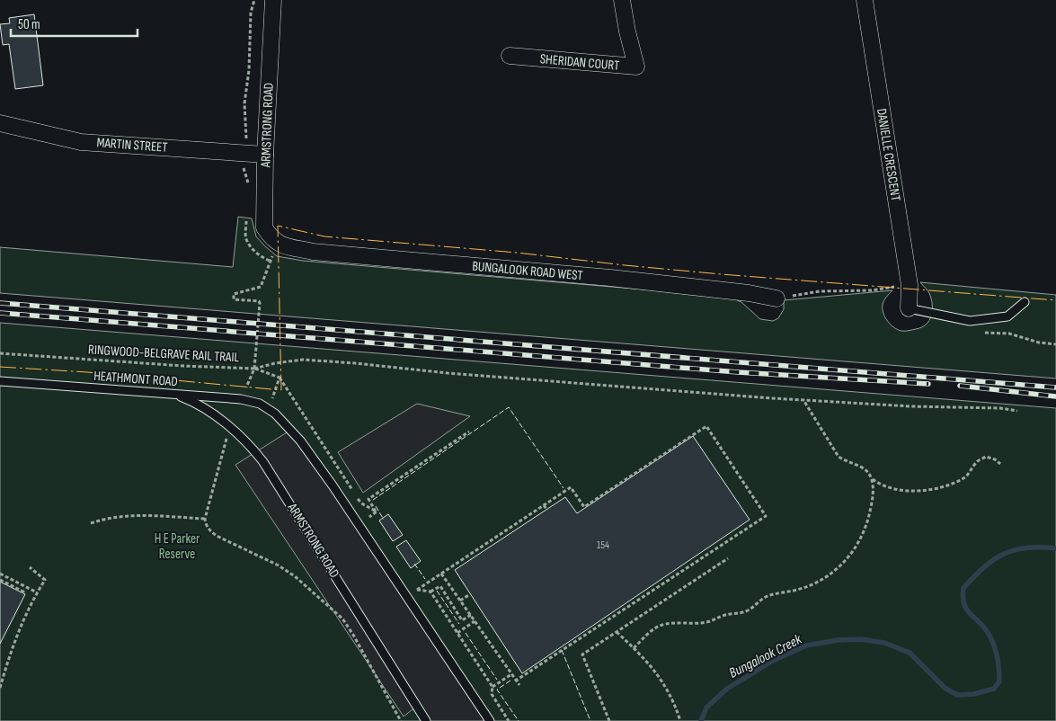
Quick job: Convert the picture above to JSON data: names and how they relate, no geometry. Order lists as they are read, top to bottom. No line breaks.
{"streets":{"street":["SHERIDAN COURT","ARMSTRONG ROAD","MARTIN STREET","DANIELLE CRESCENT","BUNGALOOK ROAD WEST"],"lane":["HEATHMONT ROAD"],"path":["RINGWOOD-BELGRAVE RAIL TRAIL"]},"crossings":[["ARMSTRONG ROAD","MARTIN STREET"],["ARMSTRONG ROAD","BUNGALOOK ROAD WEST"],["ARMSTRONG ROAD","HEATHMONT ROAD"],["RINGWOOD-BELGRAVE RAIL TRAIL","HEATHMONT ROAD"]],"water":["Bungalook Creek"],"parks":["H E Parker Reserve"],"house_numbers":["154"],"scale_bar":"50 m"}
